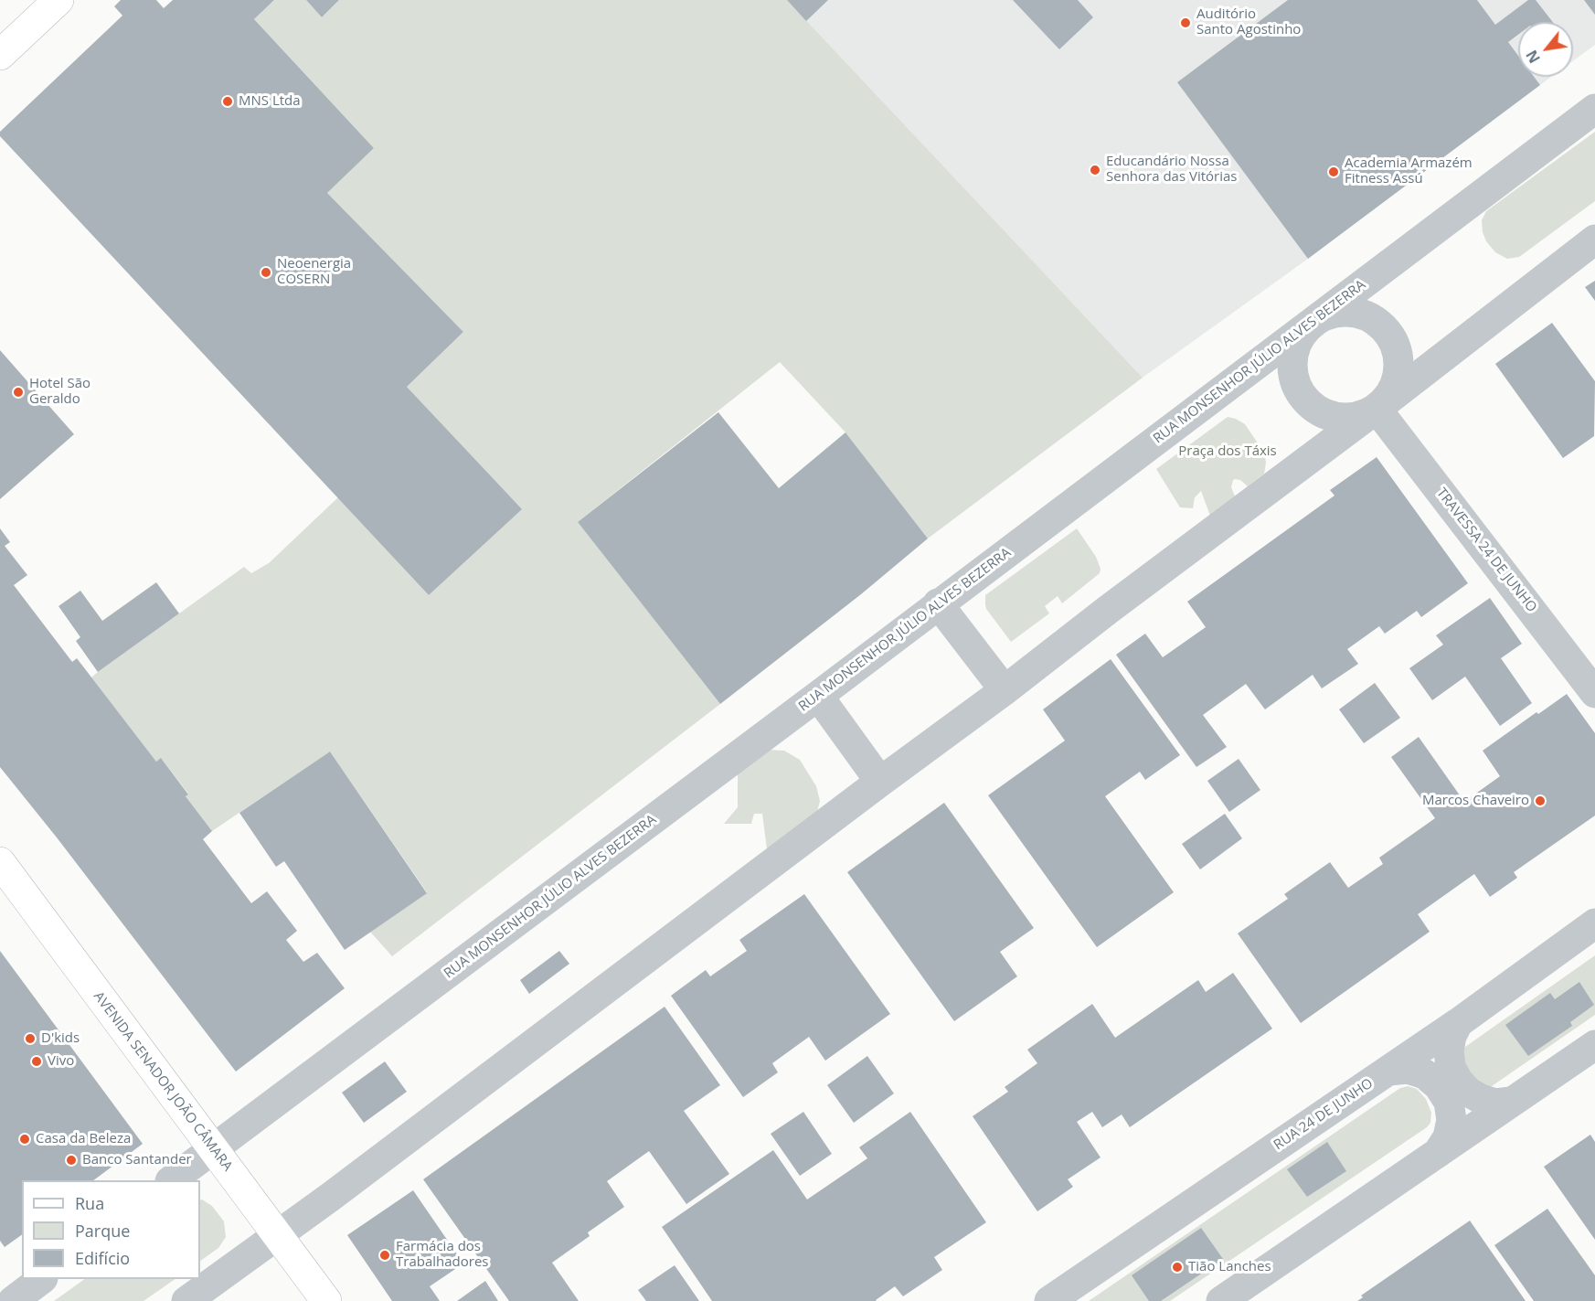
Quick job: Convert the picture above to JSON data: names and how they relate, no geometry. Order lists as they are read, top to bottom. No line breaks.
{"streets":{"main road":["AVENIDA SENADOR JOÃO CÂMARA"],"street":["RUA MONSENHOR JÚLIO ALVES BEZERRA","TRAVESSA 24 DE JUNHO","RUA 24 DE JUNHO"]},"crossings":[["RUA MONSENHOR JÚLIO ALVES BEZERRA","TRAVESSA 24 DE JUNHO"],["RUA MONSENHOR JÚLIO ALVES BEZERRA","AVENIDA SENADOR JOÃO CÂMARA"]],"parks":["Praça dos Táxis"],"places":["Auditório Santo Agostinho","MNS Ltda","Educandário Nossa Senhora das Vitórias","Academia Armazém Fitness Assú","Neoenergia COSERN","Hotel São Geraldo","Marcos Chaveiro","D'kids","Vivo","Casa da Beleza","Banco Santander","Farmácia dos Trabalhadores","Tião Lanches"],"legend":["Rua","Parque","Edifício"],"north":"bottom left"}
